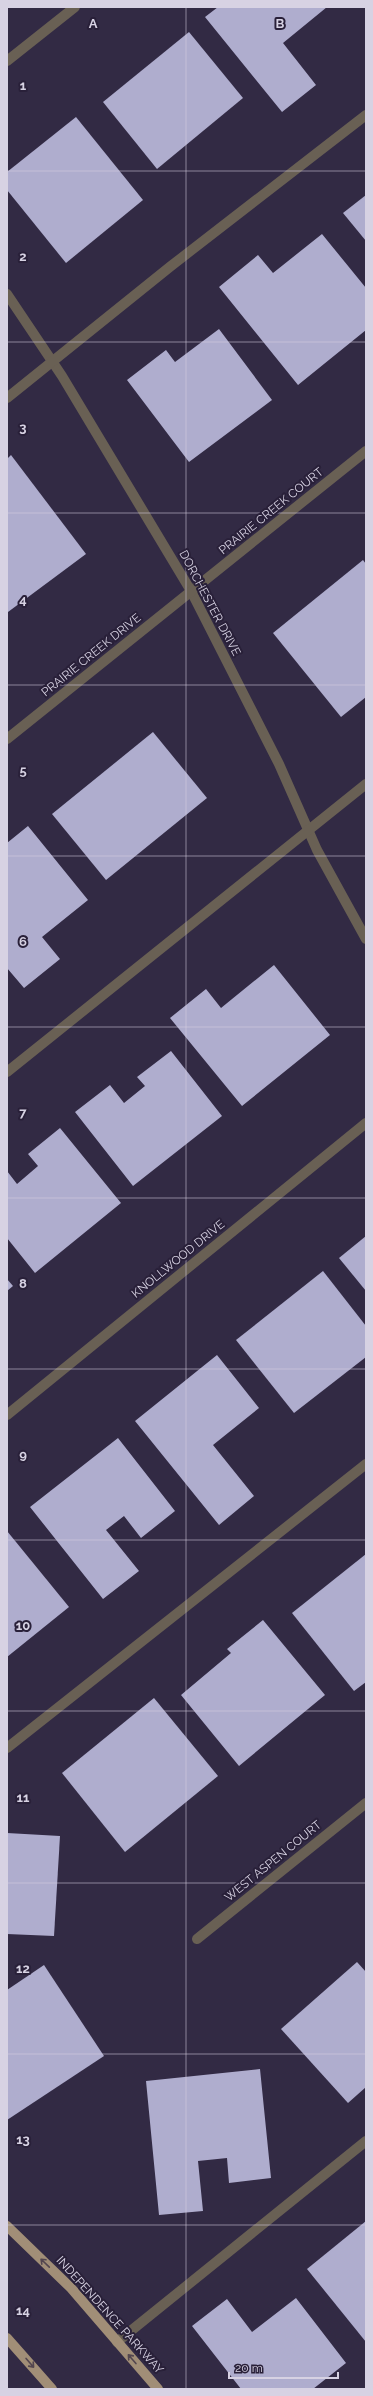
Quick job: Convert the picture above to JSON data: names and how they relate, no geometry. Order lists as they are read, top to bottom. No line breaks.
{"streets":{"main road":["INDEPENDENCE PARKWAY"],"street":["PRAIRIE CREEK COURT","DORCHESTER DRIVE","PRAIRIE CREEK DRIVE","KNOLLWOOD DRIVE","WEST ASPEN COURT"]},"crossings":[["PRAIRIE CREEK COURT","DORCHESTER DRIVE"],["PRAIRIE CREEK COURT","PRAIRIE CREEK DRIVE"],["DORCHESTER DRIVE","PRAIRIE CREEK DRIVE"]],"one_way":["INDEPENDENCE PARKWAY"],"scale_bar":"20 m","grid":{"columns":["A","B"],"rows":["1","2","3","4","5","6","7","8","9","10","11","12","13","14"]}}
